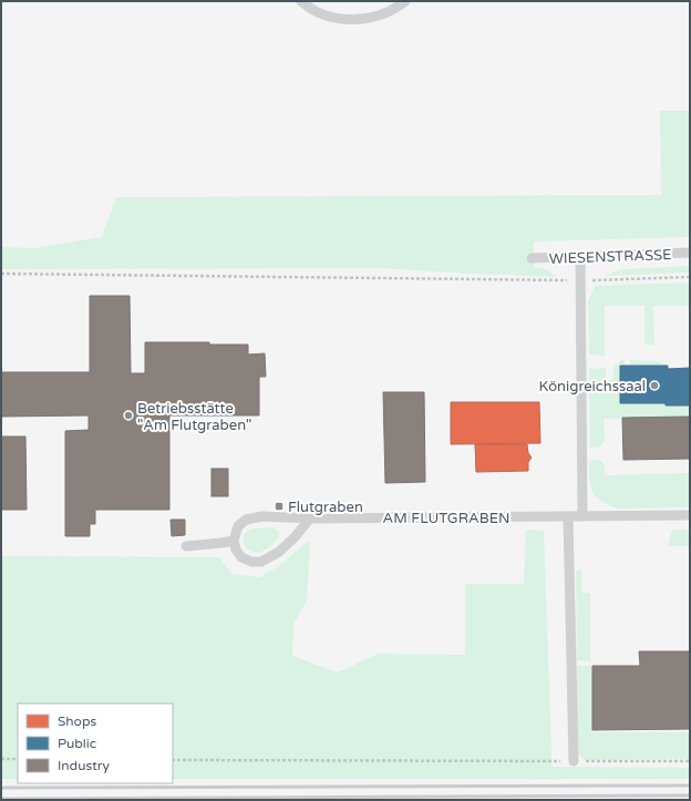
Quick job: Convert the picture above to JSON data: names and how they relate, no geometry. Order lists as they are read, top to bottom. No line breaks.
{"streets":{"lane":["WIESENSTRASSE","AM FLUTGRABEN"]},"places":{"other":["Königreichssaal","Betriebsstätte \"Am Flutgraben\""],"transit":["Flutgraben"]},"legend":["Shops","Public","Industry"]}
